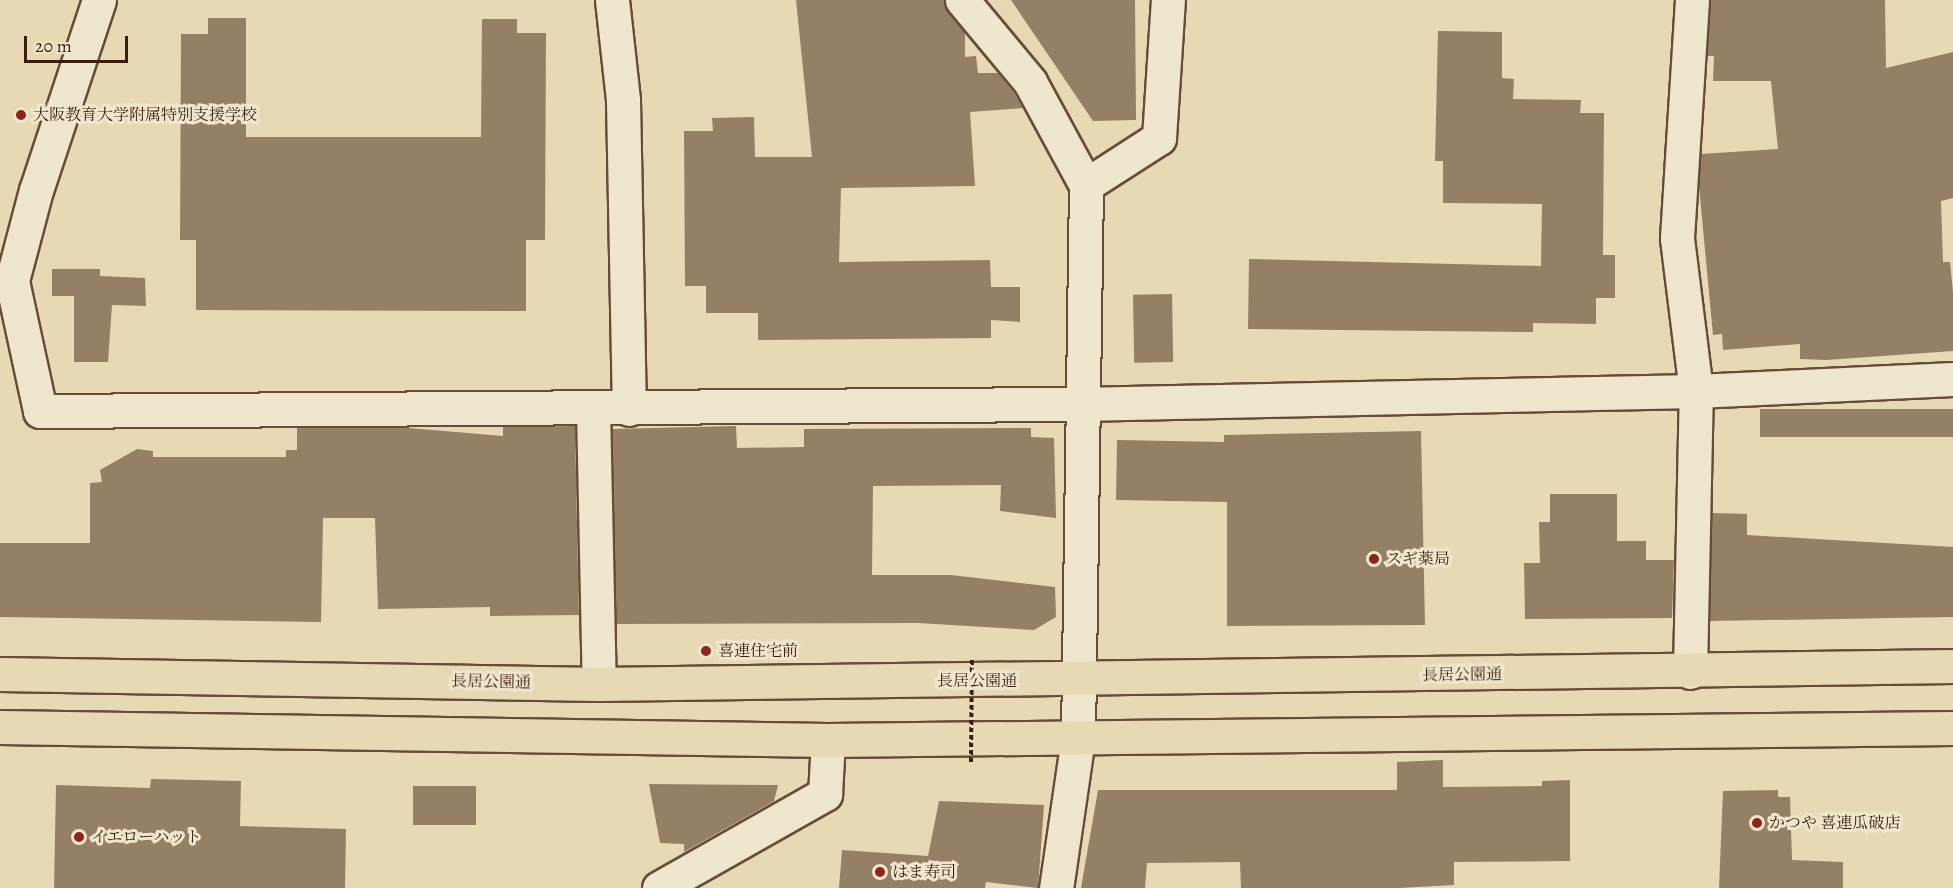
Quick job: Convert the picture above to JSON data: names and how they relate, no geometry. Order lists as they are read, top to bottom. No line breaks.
{"streets":{"main road":["長居公園通"]},"places":["大阪教育大学附属特別支援学校","スギ薬局","喜連住宅前","かつや 喜連瓜破店","イエローハット","はま寿司"],"scale_bar":"20 m"}
